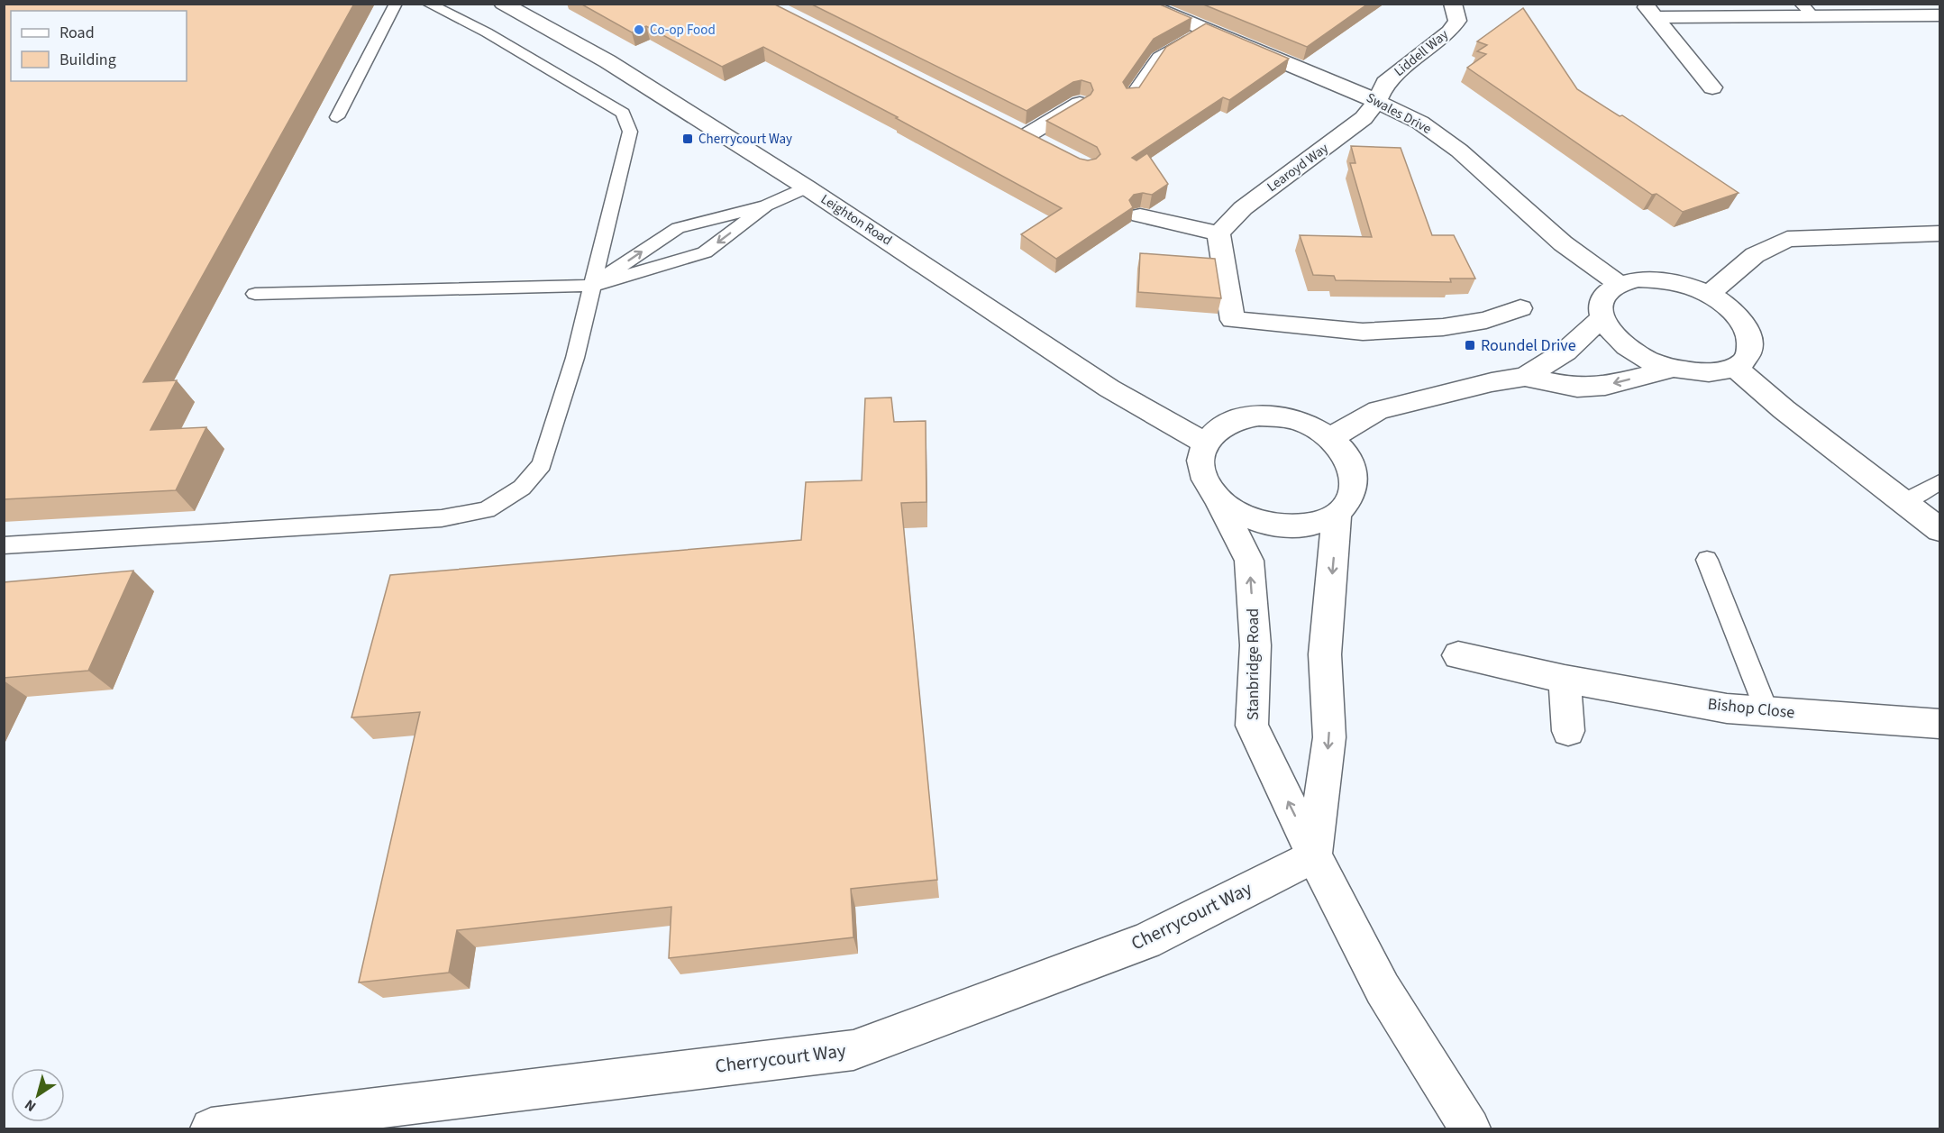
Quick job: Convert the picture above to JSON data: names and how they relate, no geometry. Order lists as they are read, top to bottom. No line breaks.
{"streets":{"street":["Liddell Way","Swales Drive","Learoyd Way","Leighton Road","Stanbridge Road","Bishop Close","Cherrycourt Way"]},"crossings":[["Liddell Way","Swales Drive"],["Liddell Way","Learoyd Way"],["Swales Drive","Learoyd Way"],["Leighton Road","Stanbridge Road"],["Stanbridge Road","Cherrycourt Way"]],"places":{"other":["Co-op Food"],"transit":["Cherrycourt Way","Roundel Drive"]},"legend":["Road","Building"],"north":"bottom left"}
